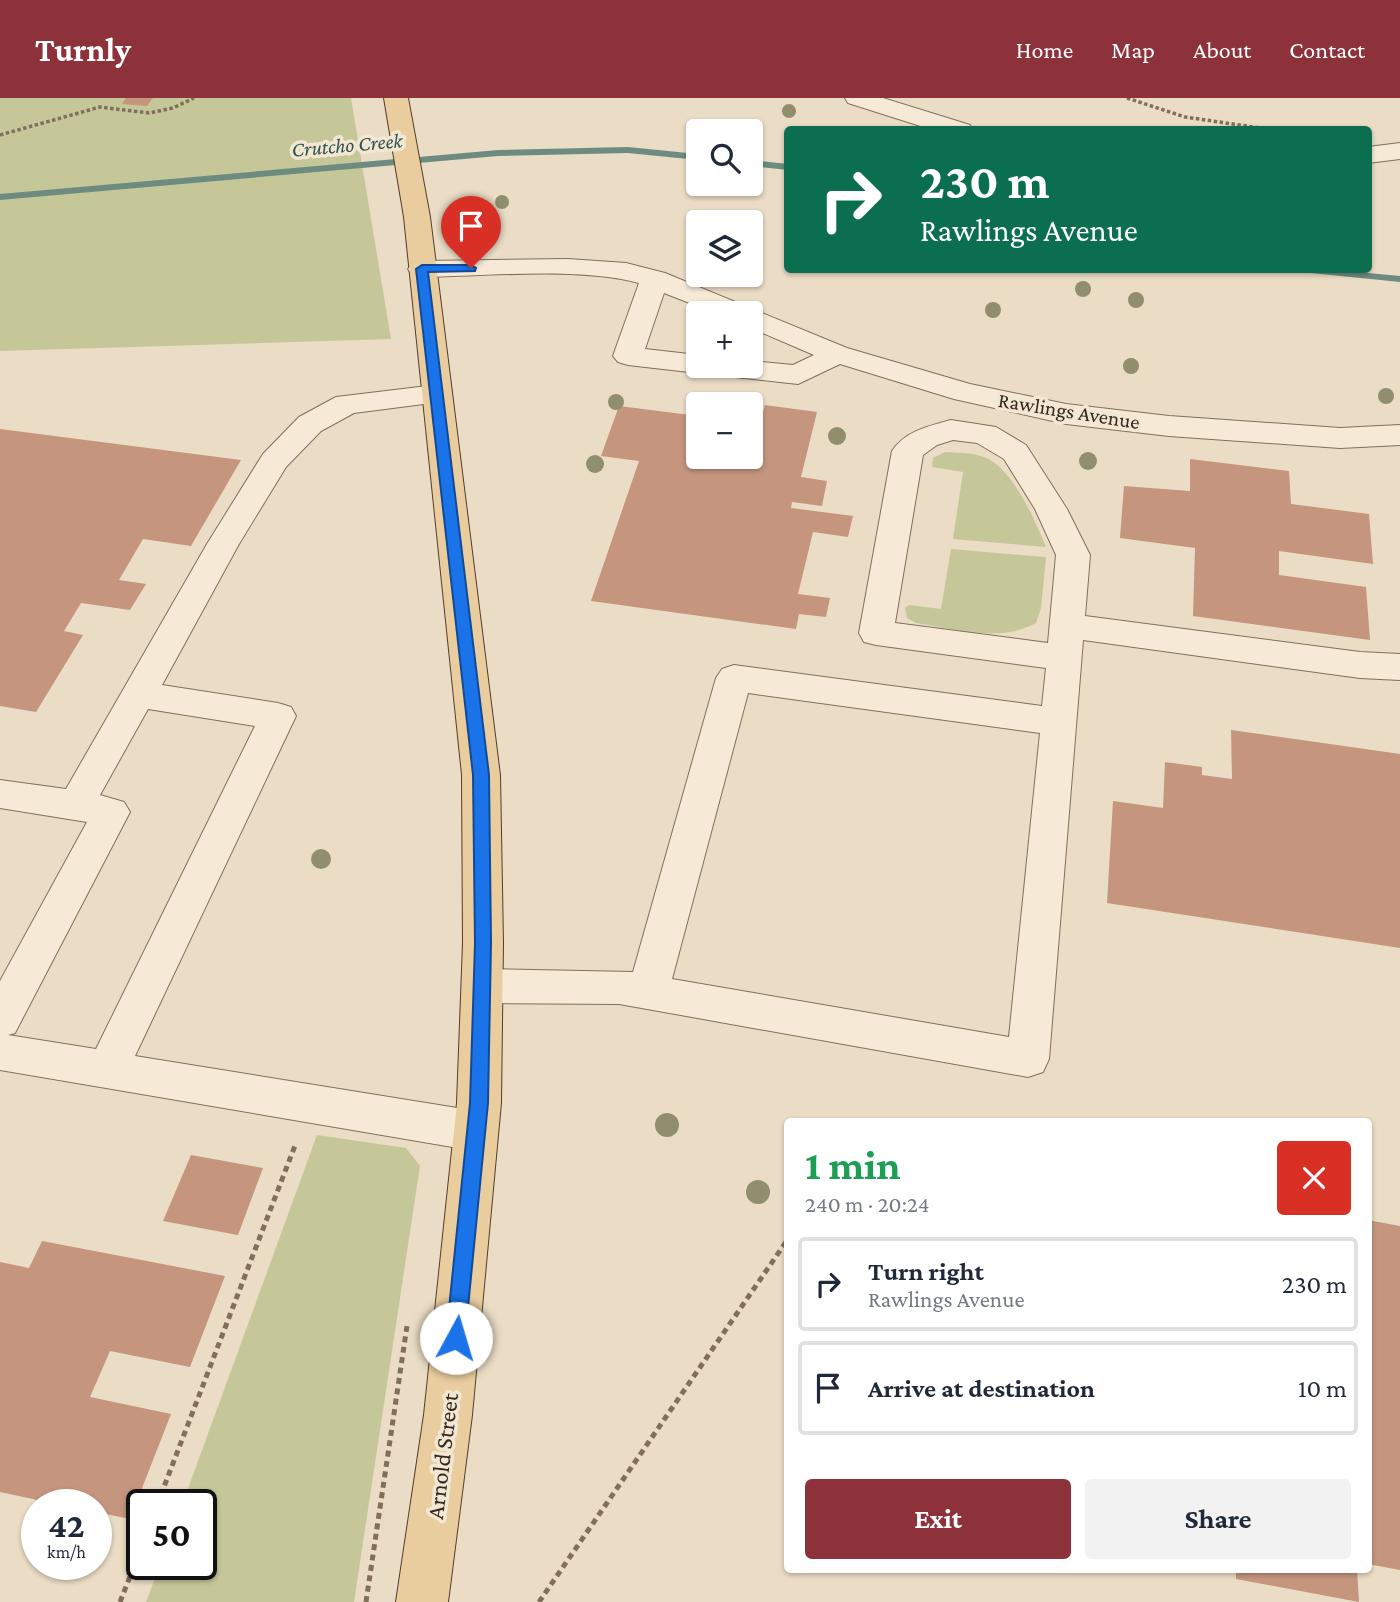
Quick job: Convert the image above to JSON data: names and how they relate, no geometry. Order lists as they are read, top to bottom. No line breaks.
{"streets":{"main road":["Arnold Street"],"street":["Rawlings Avenue"]},"water":["Crutcho Creek"],"page":{"header":"Turnly","nav":["Home","Map","About","Contact"],"map_buttons":["+","−"],"turn":["230 m","Rawlings Avenue"],"heading":["1 min","240 m · 20:24"],"list":[{"name":"Turn right","note":"Rawlings Avenue","value":"230 m"},{"name":"Arrive at destination","value":"10 m"}],"buttons":["Exit","Share"],"speed":"42 km/h","limit":"50"}}
